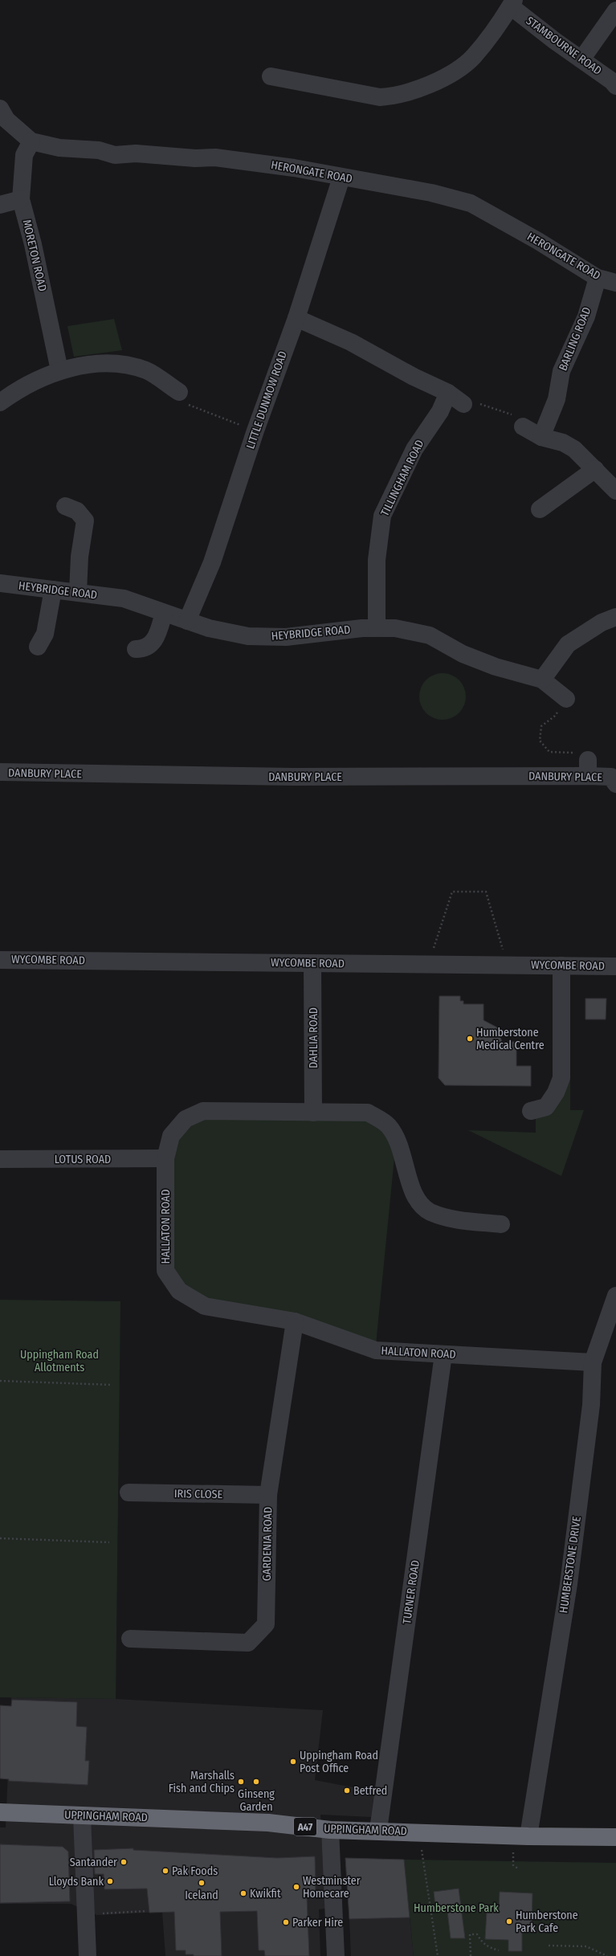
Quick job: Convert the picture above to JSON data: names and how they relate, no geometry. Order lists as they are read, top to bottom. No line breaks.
{"streets":{"highway":["UPPINGHAM ROAD","A47"],"street":["STAMBOURNE ROAD","HERONGATE ROAD","MORETON ROAD","BARLING ROAD","LITTLE DUNMOW ROAD","TILLINGHAM ROAD","HEYBRIDGE ROAD","DANBURY PLACE","WYCOMBE ROAD","DAHLIA ROAD","LOTUS ROAD","HALLATON ROAD","IRIS CLOSE","GARDENIA ROAD","HUMBERSTONE DRIVE","TURNER ROAD"]},"crossings":[["HERONGATE ROAD","MORETON ROAD"],["HERONGATE ROAD","BARLING ROAD"],["HERONGATE ROAD","LITTLE DUNMOW ROAD"],["LITTLE DUNMOW ROAD","HEYBRIDGE ROAD"],["TILLINGHAM ROAD","HEYBRIDGE ROAD"],["WYCOMBE ROAD","DAHLIA ROAD"],["DAHLIA ROAD","HALLATON ROAD"],["LOTUS ROAD","HALLATON ROAD"],["HALLATON ROAD","GARDENIA ROAD"],["HALLATON ROAD","HUMBERSTONE DRIVE"],["HALLATON ROAD","TURNER ROAD"],["IRIS CLOSE","GARDENIA ROAD"],["HUMBERSTONE DRIVE","UPPINGHAM ROAD"],["TURNER ROAD","UPPINGHAM ROAD"]],"parks":["Uppingham Road Allotments","Humberstone Park"],"places":["Humberstone Medical Centre","Uppingham Road Post Office","Marshalls Fish and Chips","Ginseng Garden","Betfred","Santander","Pak Foods","Lloyds Bank","Iceland","Westminster Homecare","Kwikfit","Humberstone Park Cafe","Parker Hire"]}
